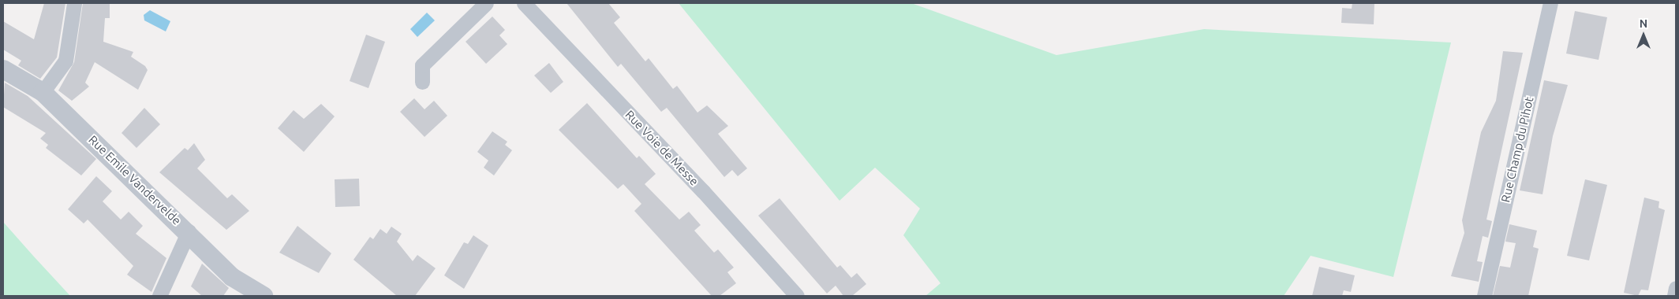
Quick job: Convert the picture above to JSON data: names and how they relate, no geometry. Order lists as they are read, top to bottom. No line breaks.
{"streets":{"street":["Rue Voie de Messe","Rue Champ du Pihot","Rue Emile Vandervelde"]},"north":"top"}
